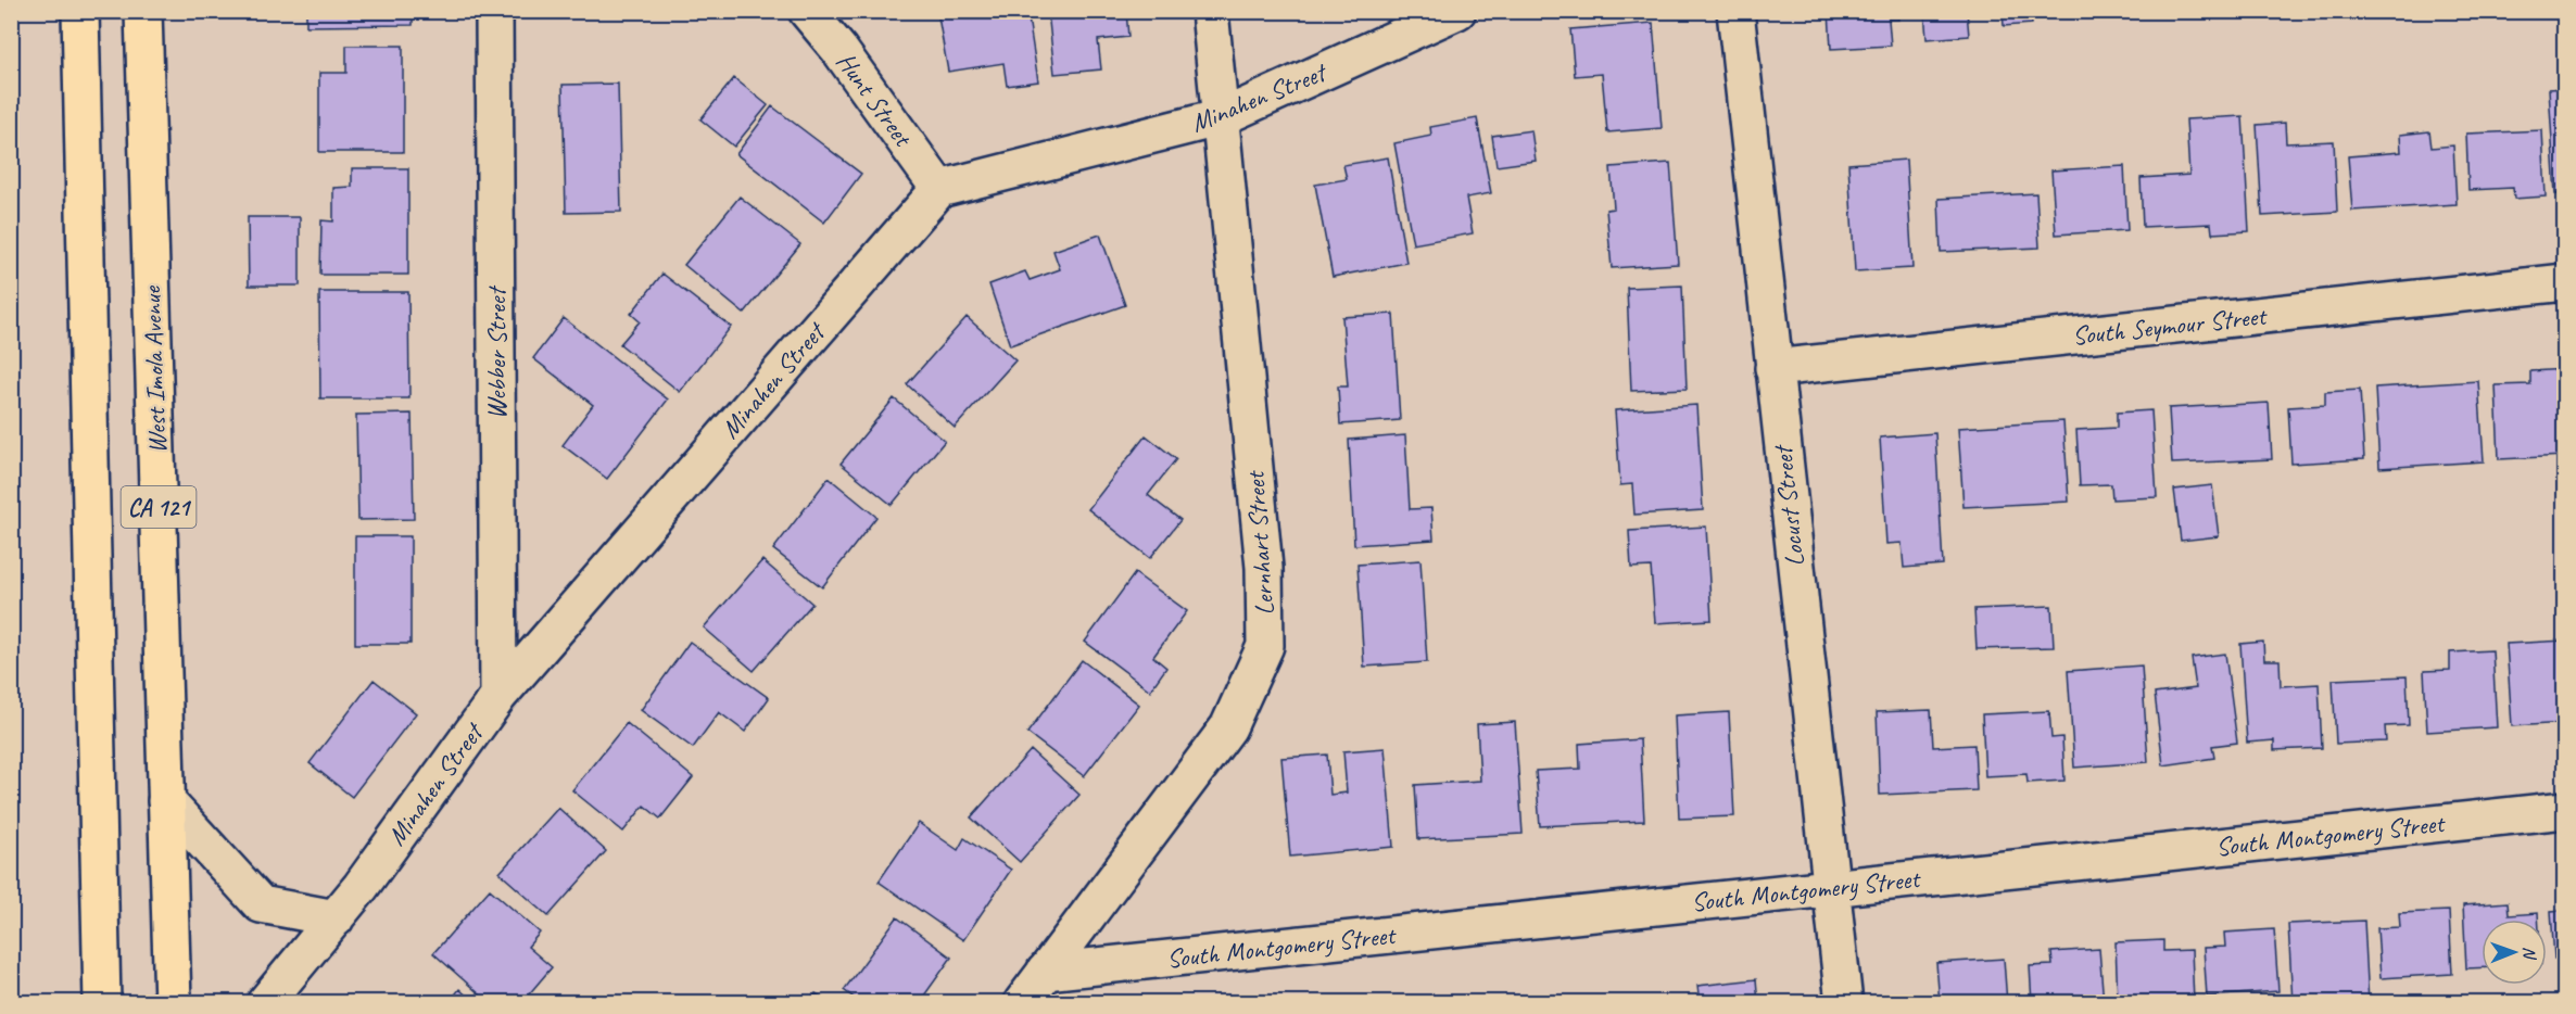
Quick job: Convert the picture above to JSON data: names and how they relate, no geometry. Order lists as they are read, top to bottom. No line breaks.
{"streets":{"main road":["West Imola Avenue","CA 121"],"street":["Minahen Street","Hunt Street","South Seymour Street","Webber Street","Locust Street","Lernhart Street","South Montgomery Street"]},"crossings":[["Minahen Street","Hunt Street"],["Minahen Street","Webber Street"],["Minahen Street","Lernhart Street"],["South Seymour Street","Locust Street"],["Locust Street","South Montgomery Street"],["Lernhart Street","South Montgomery Street"]],"north":"right"}
